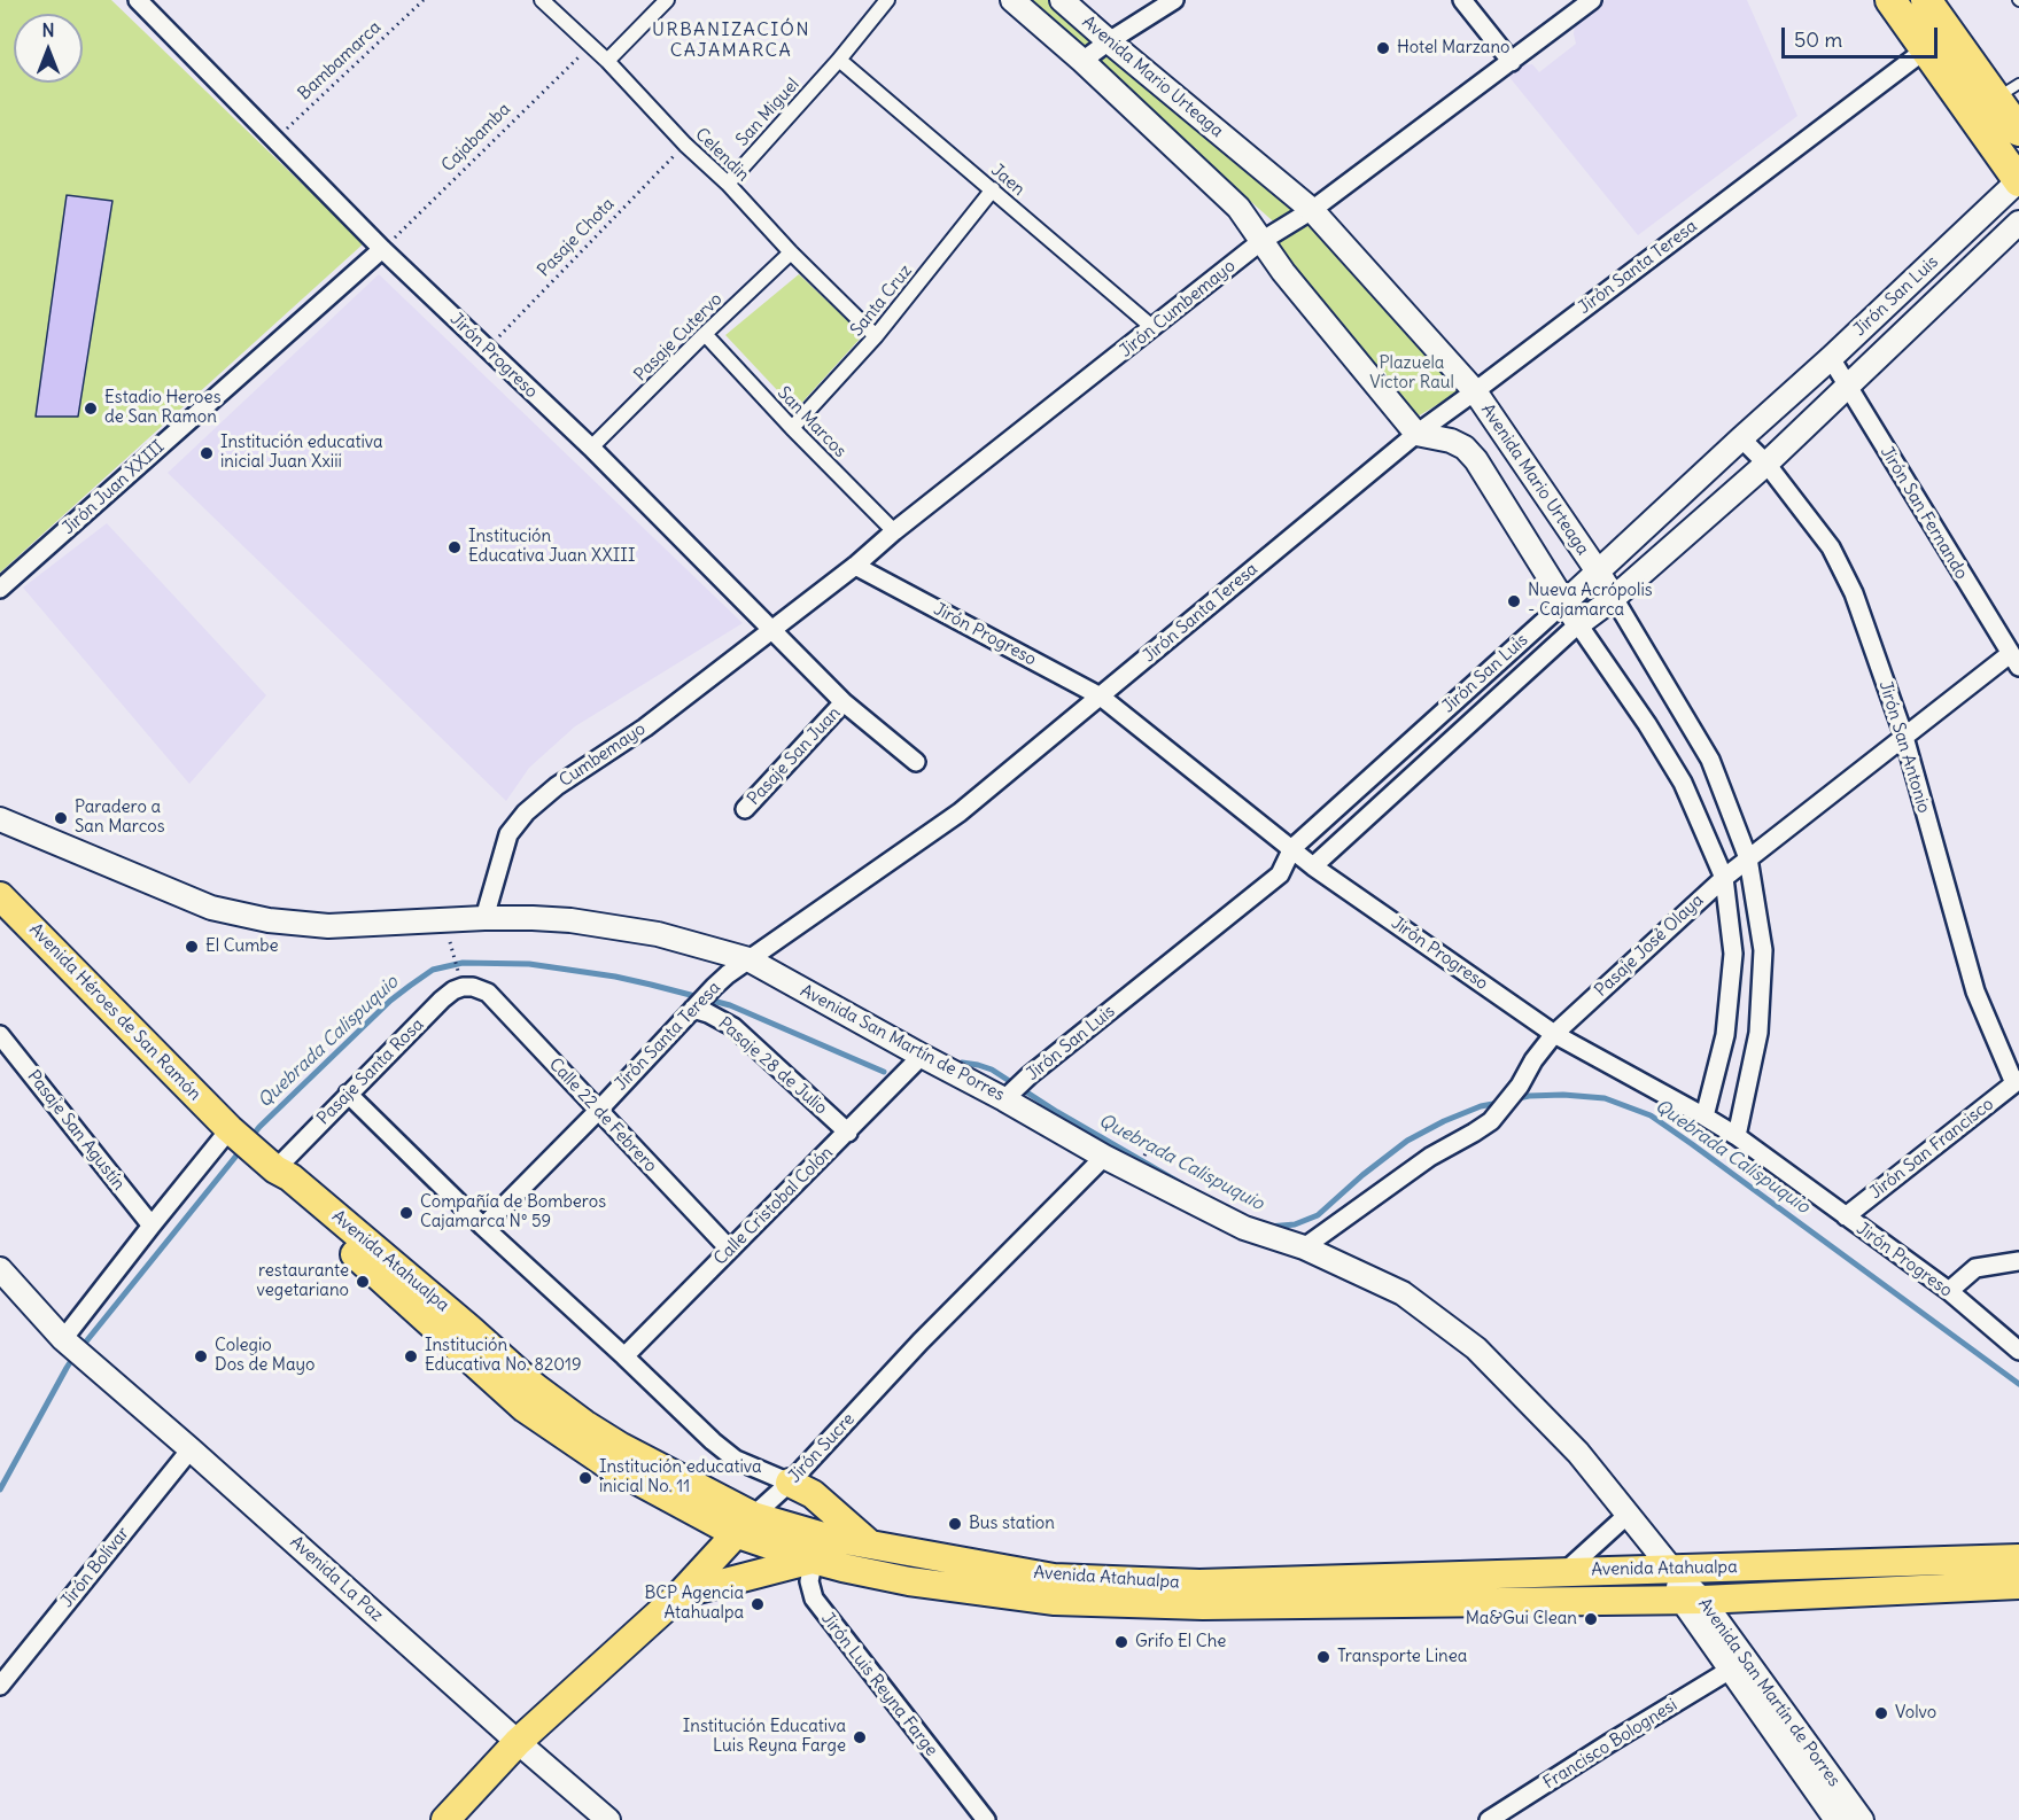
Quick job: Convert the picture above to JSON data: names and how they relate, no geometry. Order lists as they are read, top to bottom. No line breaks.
{"streets":{"main road":["Avenida Héroes de San Ramón","Avenida Atahualpa","Jirón Sucre"],"street":["Avenida Mario Urteaga","San Miguel","Celendin","Jaen","Jirón Santa Teresa","Jirón San Luis","Santa Cruz","Jirón Cumbemayo","Pasaje Cutervo","Jirón Progreso","San Marcos","Jirón Juan XXIII","Jirón San Fernando","Jirón San Antonio","Cumbemayo","Pasaje San Juan","Pasaje José Olaya","Avenida San Martín de Porres","Pasaje 28 de Julio","Pasaje Santa Rosa","Calle 22 de Febrero","Pasaje San Agustín","Jirón San Francisco","Calle Cristobal Colón","Jirón Bolívar","Avenida La Paz","Jirón Luis Reyna Farge","Francisco Bolognesi"],"path":["Bambamarca","Cajabamba","Pasaje Chota"]},"crossings":[["Bambamarca","Jirón Progreso"],["Avenida Mario Urteaga","Jirón Santa Teresa"],["Avenida Mario Urteaga","Jirón San Luis"],["Avenida Mario Urteaga","Jirón Cumbemayo"],["Avenida Mario Urteaga","Jirón Progreso"],["Avenida Mario Urteaga","Pasaje José Olaya"],["San Miguel","Celendin"],["San Miguel","Jaen"],["Cajabamba","Celendin"],["Cajabamba","Jirón Progreso"],["Cajabamba","Jirón Juan XXIII"],["Celendin","Pasaje Chota"],["Celendin","Santa Cruz"],["Celendin","Pasaje Cutervo"],["Jaen","Santa Cruz"],["Jaen","Jirón Cumbemayo"],["Pasaje Chota","Jirón Progreso"],["Jirón Santa Teresa","Jirón Progreso"],["Jirón Santa Teresa","Avenida San Martín de Porres"],["Jirón Santa Teresa","Pasaje 28 de Julio"],["Jirón Santa Teresa","Calle 22 de Febrero"],["Jirón San Luis","Jirón Progreso"],["Jirón San Luis","Jirón San Fernando"],["Jirón San Luis","Jirón San Antonio"],["Jirón San Luis","Avenida San Martín de Porres"],["Santa Cruz","San Marcos"],["Jirón Cumbemayo","Jirón Progreso"],["Jirón Cumbemayo","San Marcos"],["Jirón Cumbemayo","Cumbemayo"],["Pasaje Cutervo","Jirón Progreso"],["Pasaje Cutervo","San Marcos"],["Jirón Progreso","Jirón Juan XXIII"],["Jirón Progreso","Cumbemayo"],["Jirón Progreso","Pasaje San Juan"],["Jirón Progreso","Pasaje José Olaya"],["Jirón Progreso","Jirón San Francisco"],["Jirón San Fernando","Pasaje José Olaya"],["Jirón San Antonio","Pasaje José Olaya"],["Jirón San Antonio","Jirón San Francisco"],["Cumbemayo","Avenida San Martín de Porres"],["Pasaje José Olaya","Avenida San Martín de Porres"],["Avenida Héroes de San Ramón","Avenida Atahualpa"],["Avenida San Martín de Porres","Calle Cristobal Colón"],["Avenida San Martín de Porres","Avenida Atahualpa"],["Avenida San Martín de Porres","Jirón Sucre"],["Avenida San Martín de Porres","Francisco Bolognesi"],["Pasaje 28 de Julio","Calle Cristobal Colón"],["Pasaje Santa Rosa","Calle 22 de Febrero"],["Pasaje Santa Rosa","Avenida Atahualpa"],["Calle 22 de Febrero","Calle Cristobal Colón"],["Avenida Atahualpa","Jirón Sucre"],["Avenida Atahualpa","Jirón Luis Reyna Farge"],["Jirón Sucre","Avenida La Paz"],["Jirón Bolívar","Avenida La Paz"]],"districts":["URBANIZACIÓN CAJAMARCA"],"water":["Quebrada Calispuquio"],"parks":["Plazuela Victor Raul"],"places":["Hotel Marzano","Estadio Heroes de San Ramon","Institución educativa inicial Juan Xxiii","Institución Educativa Juan XXIII","Nueva Acrópolis - Cajamarca","Paradero a San Marcos","El Cumbe","Compañía de Bomberos Cajamarca Nº 59","restaurante vegetariano","Colegio Dos de Mayo","Institución Educativa No. 82019","Institución educativa inicial No. 11","Bus station","BCP Agencia Atahualpa","Ma&Gui Clean","Grifo El Che","Transporte Linea","Volvo","Institución Educativa Luis Reyna Farge"],"scale_bar":"50 m","north":"top"}
